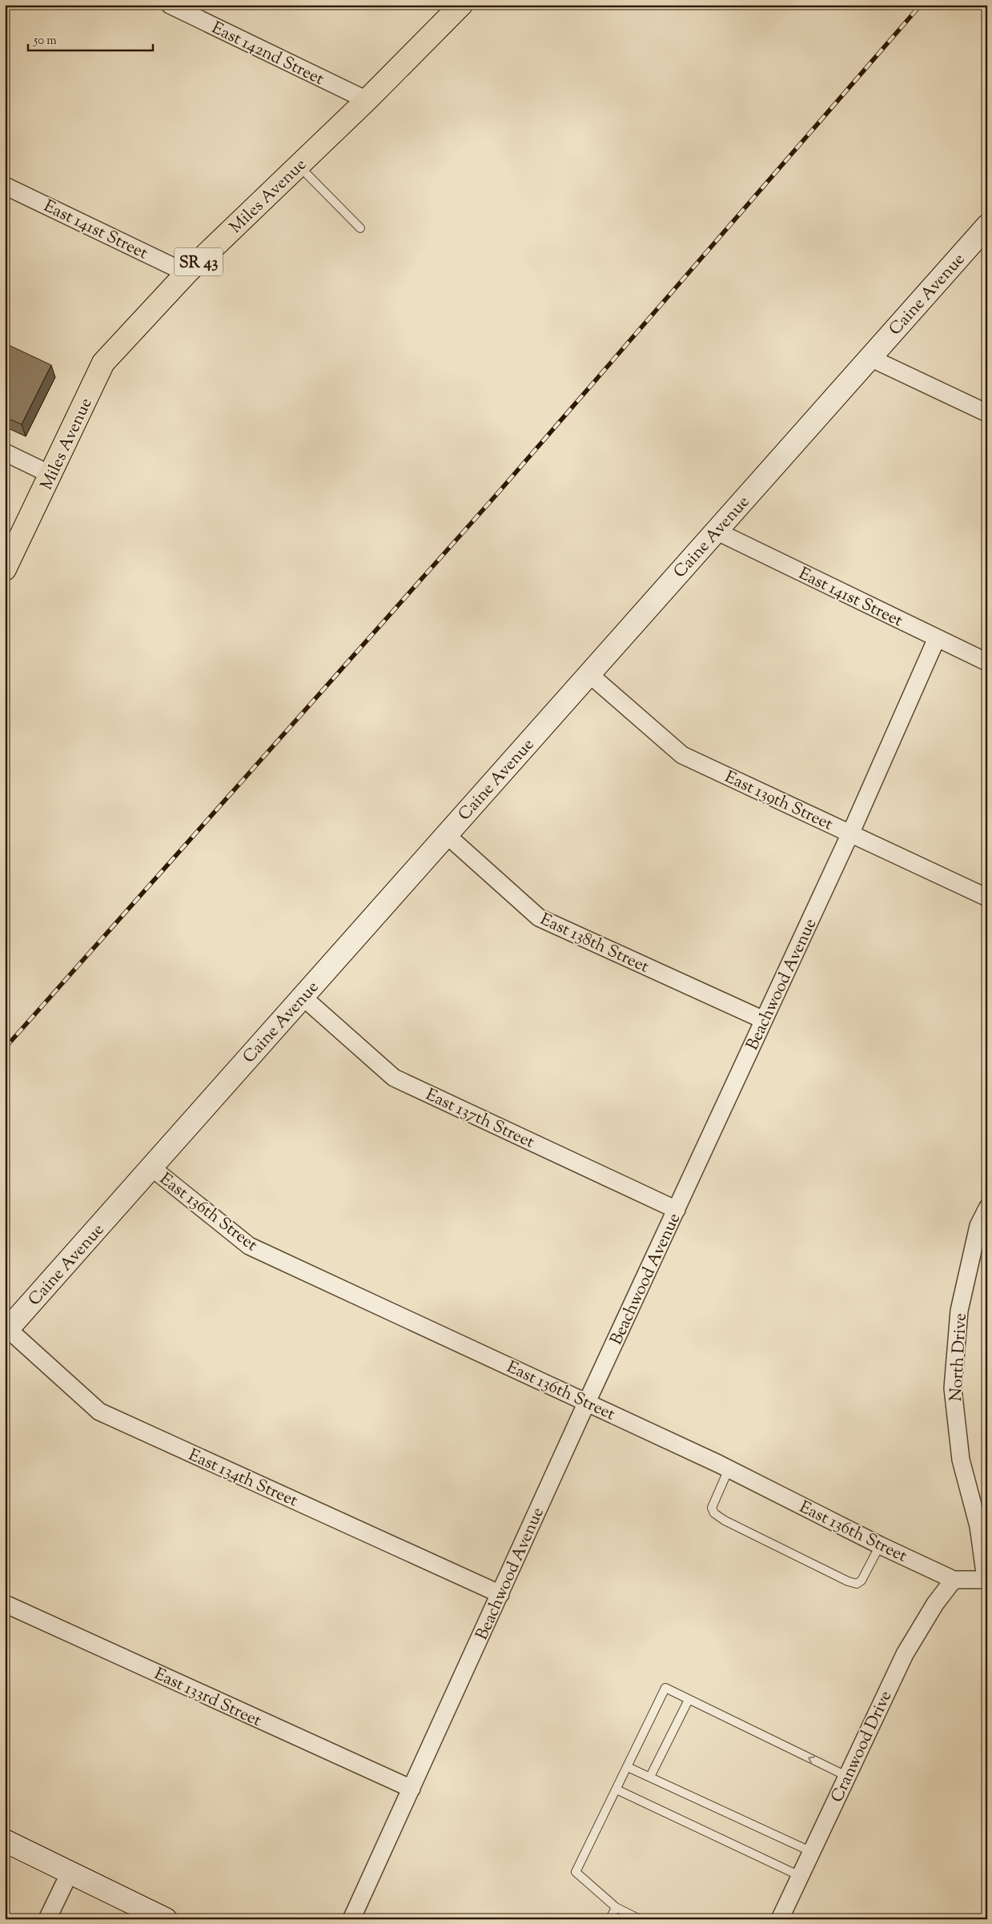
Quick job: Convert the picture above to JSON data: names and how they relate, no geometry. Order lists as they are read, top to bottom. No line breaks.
{"streets":{"main road":["Miles Avenue","SR 43"],"street":["East 142nd Street","East 141st Street","Caine Avenue","East 139th Street","East 138th Street","Beachwood Avenue","East 137th Street","East 136th Street","North Drive","East 134th Street","East 133rd Street","Cranwood Drive"]},"crossings":[["East 142nd Street","Miles Avenue"],["Miles Avenue","East 141st Street"],["East 141st Street","Caine Avenue"],["East 141st Street","Beachwood Avenue"],["Caine Avenue","East 139th Street"],["Caine Avenue","East 138th Street"],["Caine Avenue","East 137th Street"],["Caine Avenue","East 136th Street"],["Caine Avenue","East 134th Street"],["East 139th Street","Beachwood Avenue"],["East 138th Street","Beachwood Avenue"],["Beachwood Avenue","East 137th Street"],["Beachwood Avenue","East 136th Street"],["Beachwood Avenue","East 134th Street"],["Beachwood Avenue","East 133rd Street"],["East 136th Street","North Drive"],["East 136th Street","Cranwood Drive"]],"scale_bar":"50 m"}
